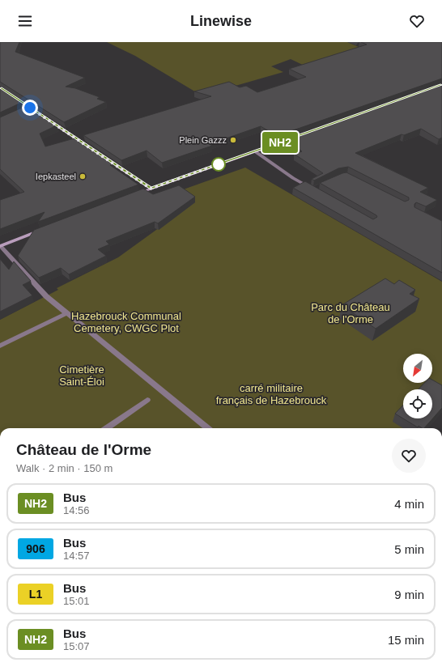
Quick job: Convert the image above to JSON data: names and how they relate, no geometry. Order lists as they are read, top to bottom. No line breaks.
{"parks":["Parc du Château de l'Orme","Hazebrouck Communal Cemetery, CWGC Plot","Cimetière Saint-Éloi","carré militaire français de Hazebrouck"],"places":["Plein Gazzz","Iepkasteel"],"lines":["bus line NH2"],"north":"bottom left","page":{"header":"Linewise","on_map":"NH2","heading":["Château de l'Orme","Walk · 2 min · 150 m"],"list":[{"mark":"NH2","name":"Bus","note":"14:56","value":"4 min"},{"mark":"906","name":"Bus","note":"14:57","value":"5 min"},{"mark":"L1","name":"Bus","note":"15:01","value":"9 min"},{"mark":"NH2","name":"Bus","note":"15:07","value":"15 min"}]}}
